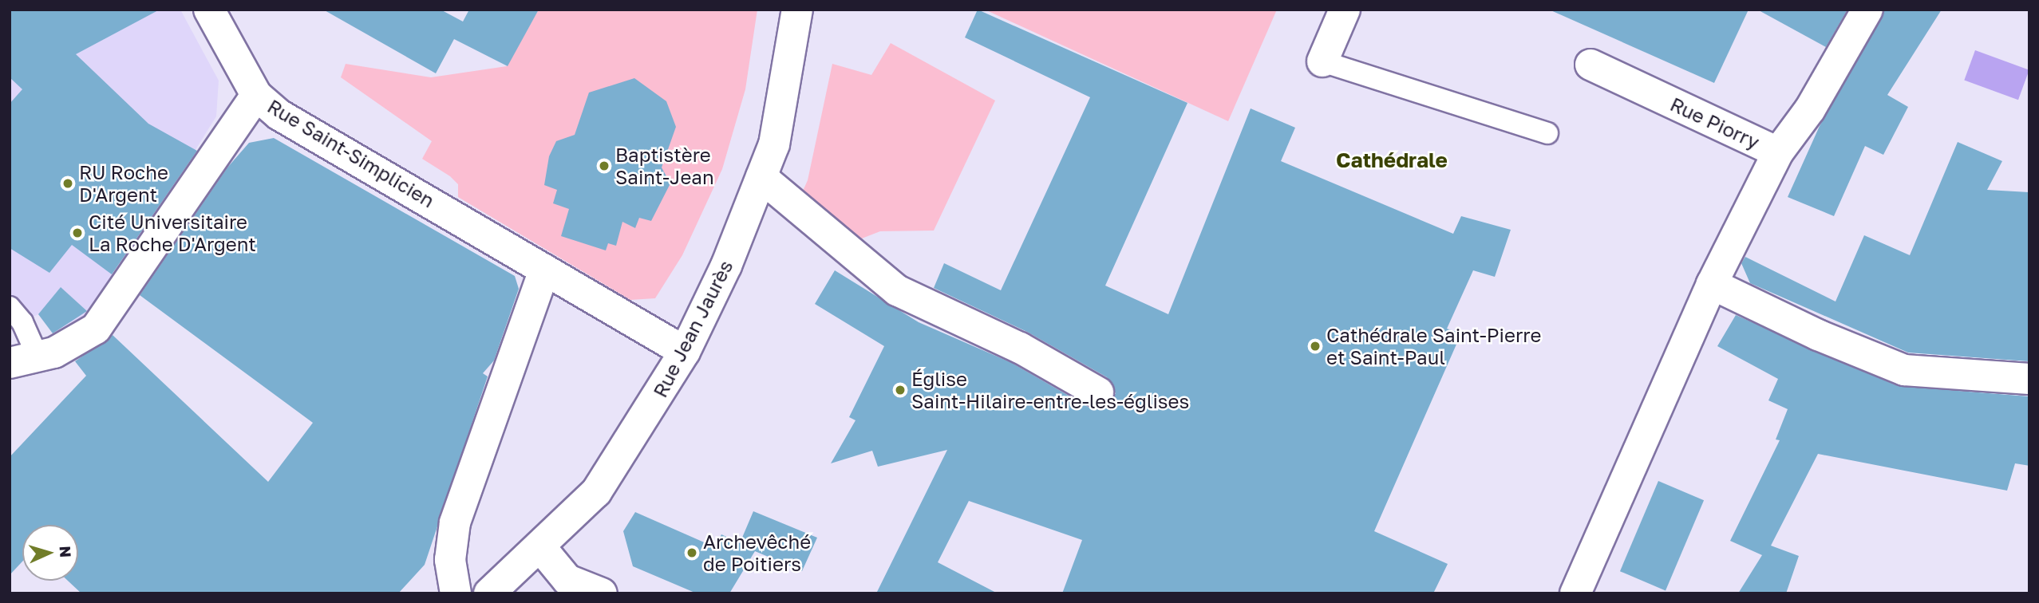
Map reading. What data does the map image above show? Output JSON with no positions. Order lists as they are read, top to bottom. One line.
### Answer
{"streets":{"street":["Rue Piorry","Rue Saint-Simplicien","Rue Jean Jaurès"]},"crossings":[["Rue Saint-Simplicien","Rue Jean Jaurès"]],"districts":["Cathédrale"],"places":["Baptistère Saint-Jean","RU Roche D'Argent","Cité Universitaire La Roche D'Argent","Cathédrale Saint-Pierre et Saint-Paul","Église Saint-Hilaire-entre-les-églises","Archevêché de Poitiers"],"north":"right"}
